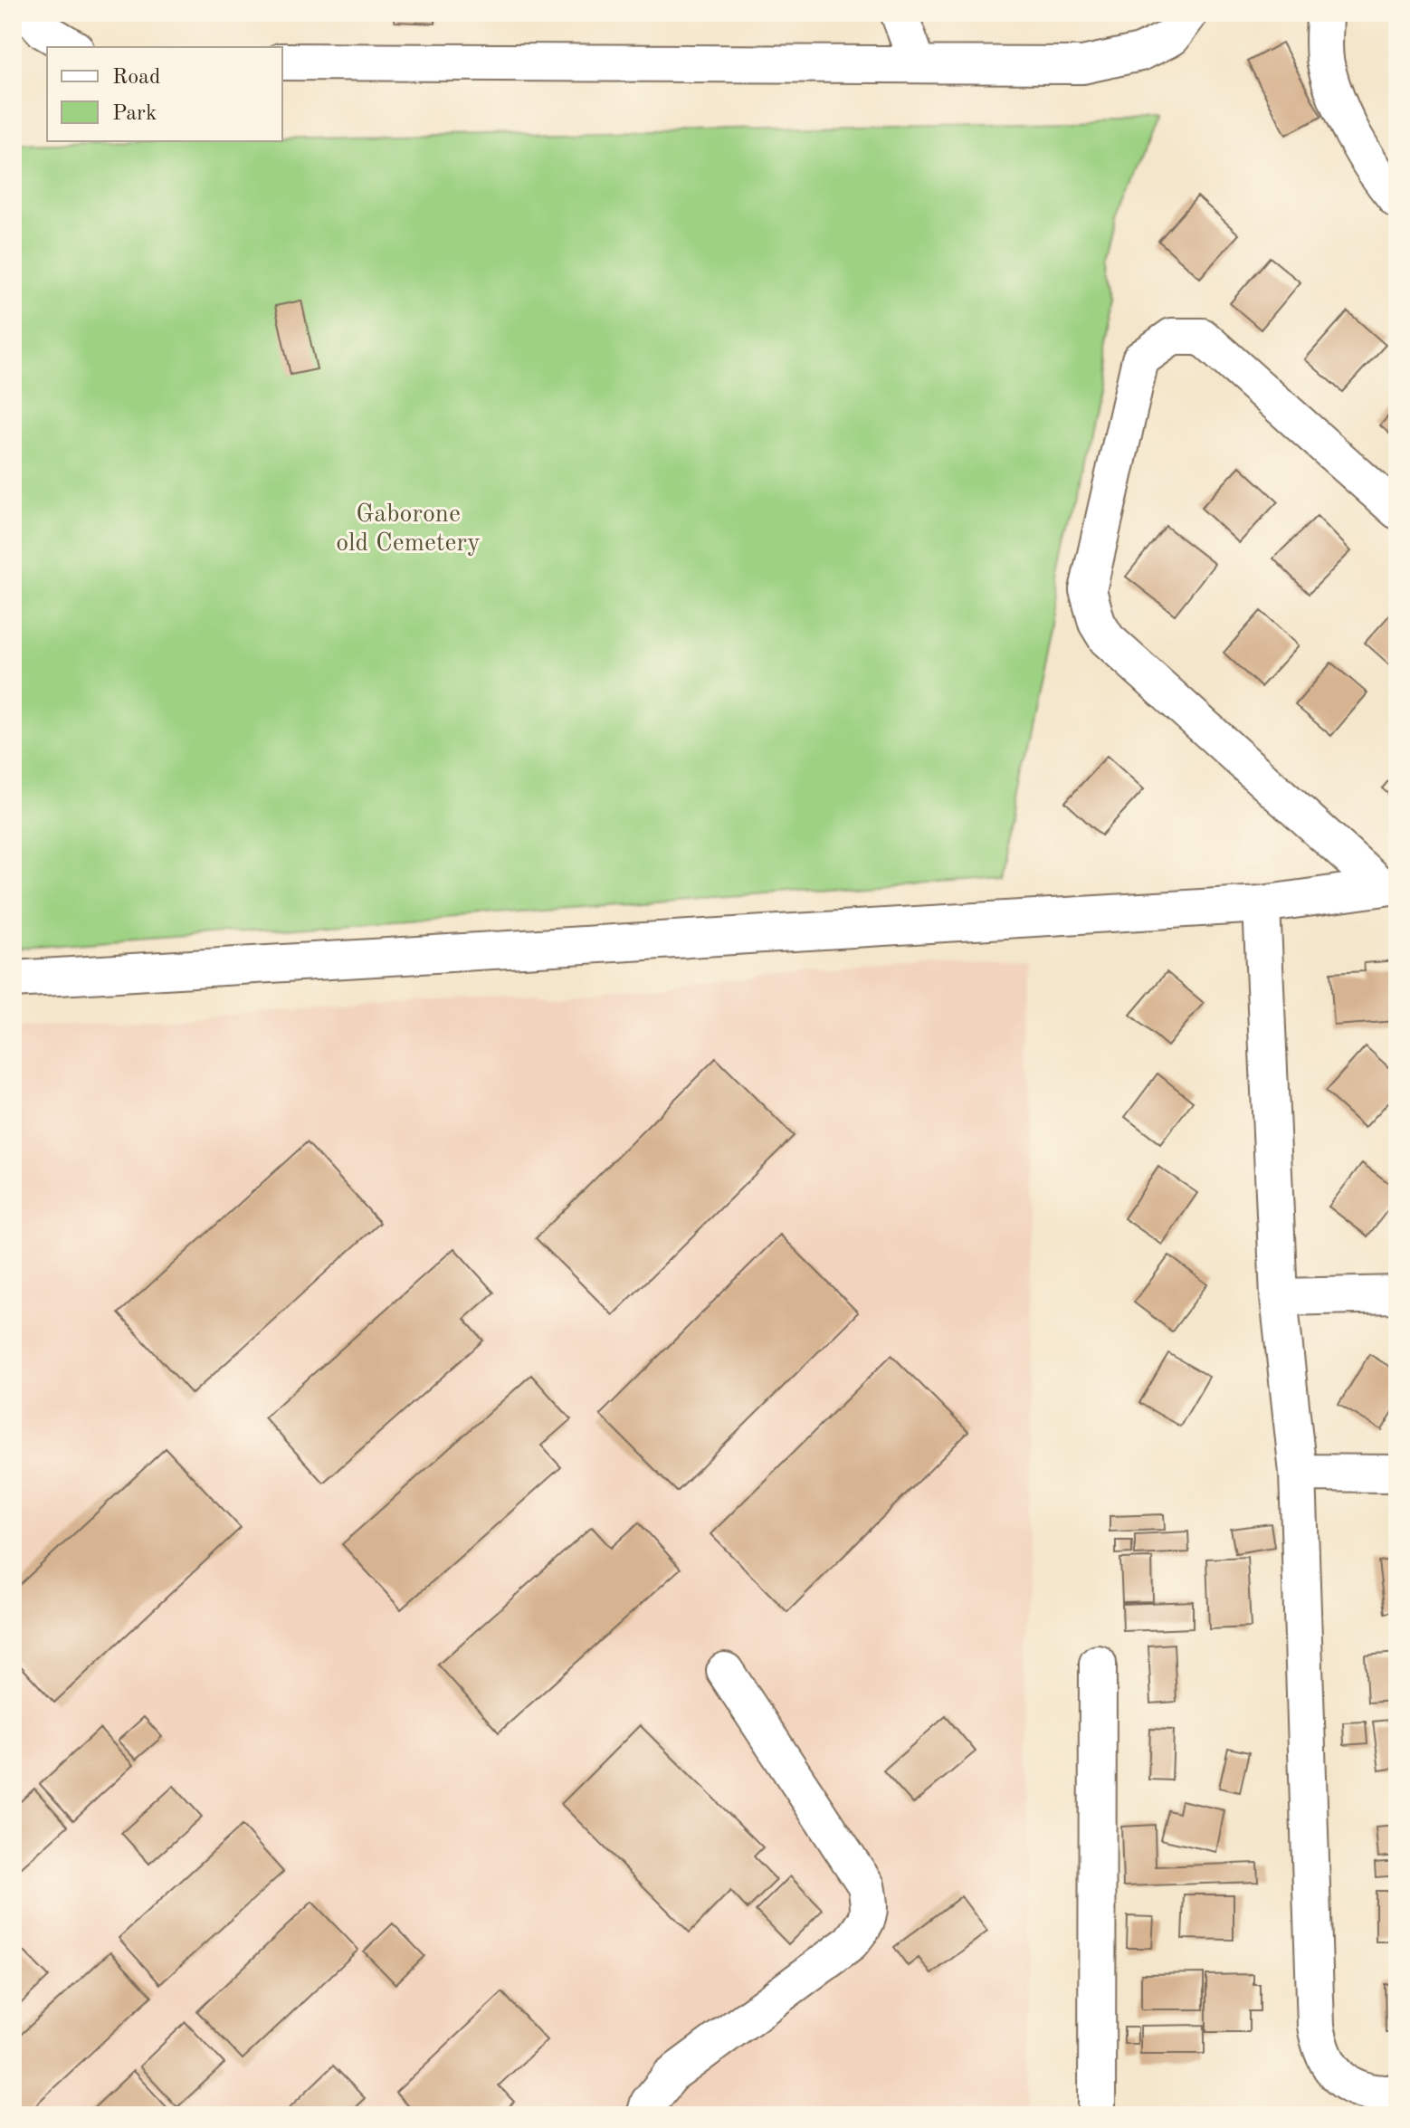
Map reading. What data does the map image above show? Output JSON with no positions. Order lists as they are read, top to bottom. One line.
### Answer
{"parks":["Gaborone old Cemetery"],"legend":["Road","Park"]}
